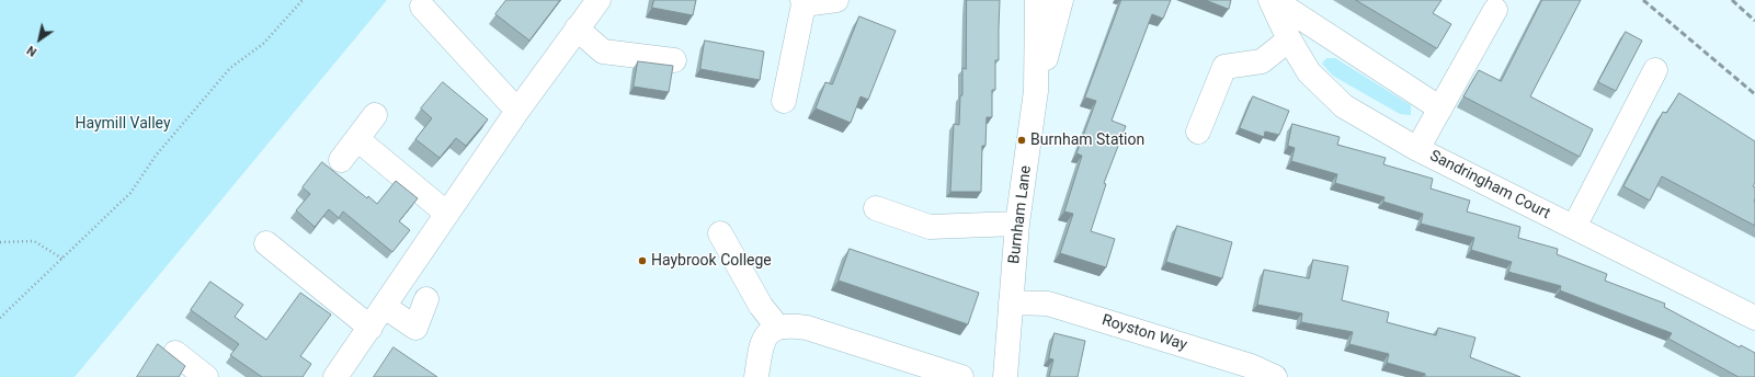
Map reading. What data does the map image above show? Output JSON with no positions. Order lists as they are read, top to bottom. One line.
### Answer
{"streets":{"street":["Sandringham Court","Burnham Lane","Royston Way"]},"crossings":[["Burnham Lane","Royston Way"]],"parks":["Haymill Valley"],"places":["Burnham Station","Haybrook College"],"north":"bottom left"}
